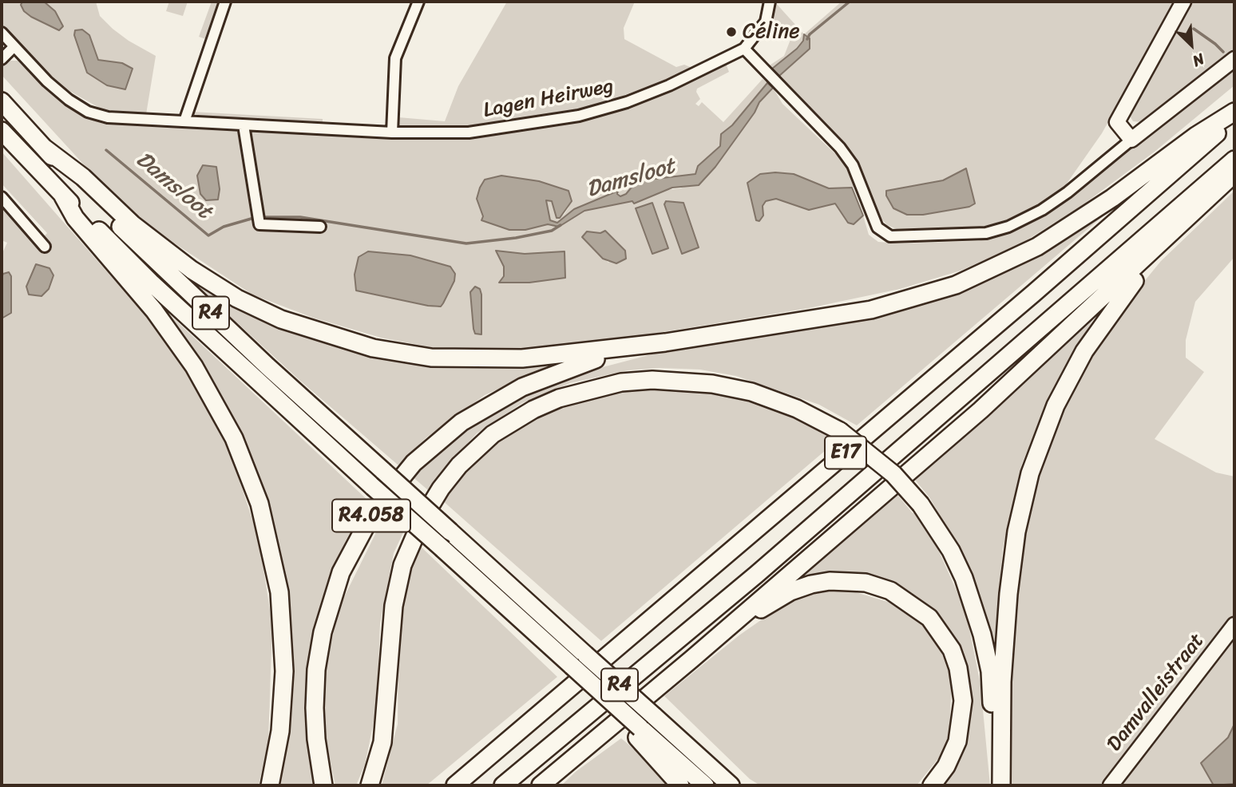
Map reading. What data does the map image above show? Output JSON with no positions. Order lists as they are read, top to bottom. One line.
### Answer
{"streets":{"highway":["R4","E17","R4.058"],"street":["Lagen Heirweg","Damvalleistraat"]},"water":["Damsloot"],"places":["Céline"],"north":"bottom right"}
